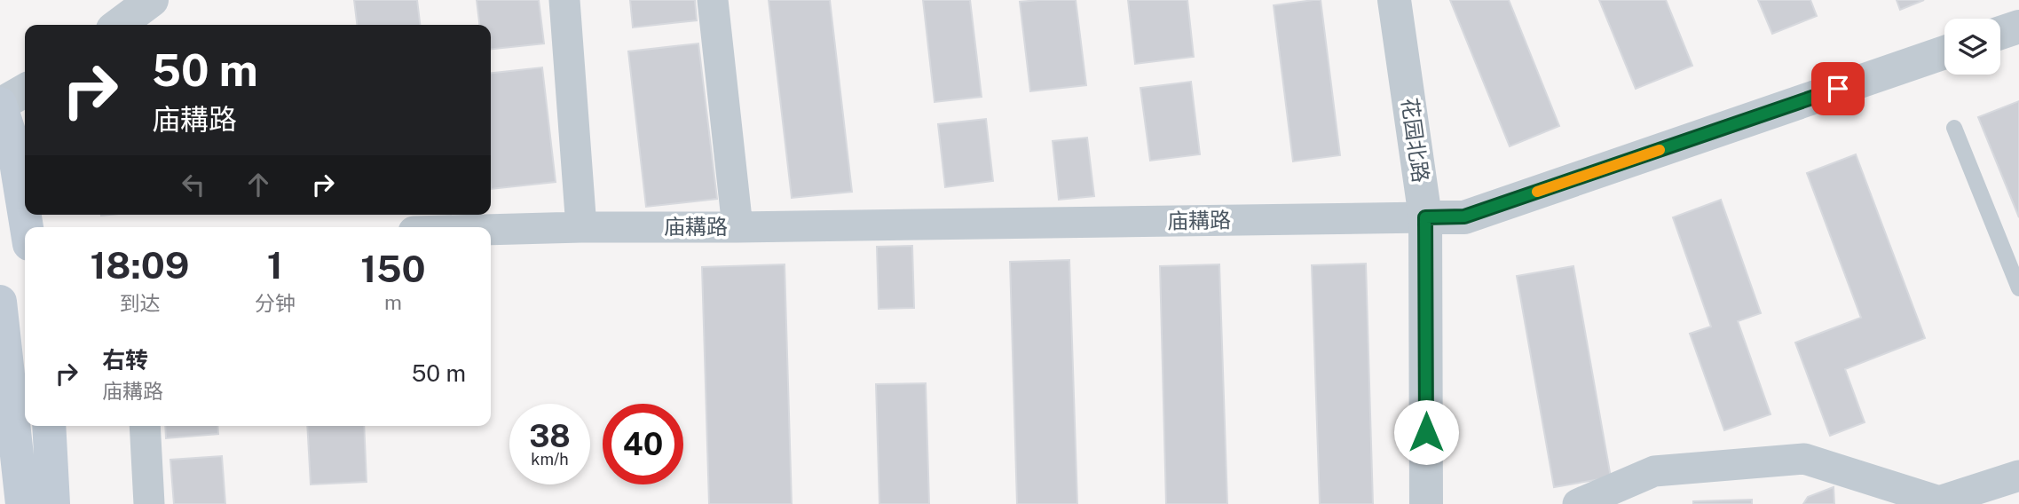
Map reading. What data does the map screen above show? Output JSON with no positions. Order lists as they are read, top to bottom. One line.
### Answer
{"streets":{"street":["花园北路","庙耩路"]},"crossings":[["花园北路","庙耩路"]],"page":{"turn":["50 m","庙耩路"],"eta":["18:09","到达","1","分钟","150","m"],"list":[{"name":"右转","note":"庙耩路","value":"50 m"}],"speed":"38 km/h","limit":"40"}}
